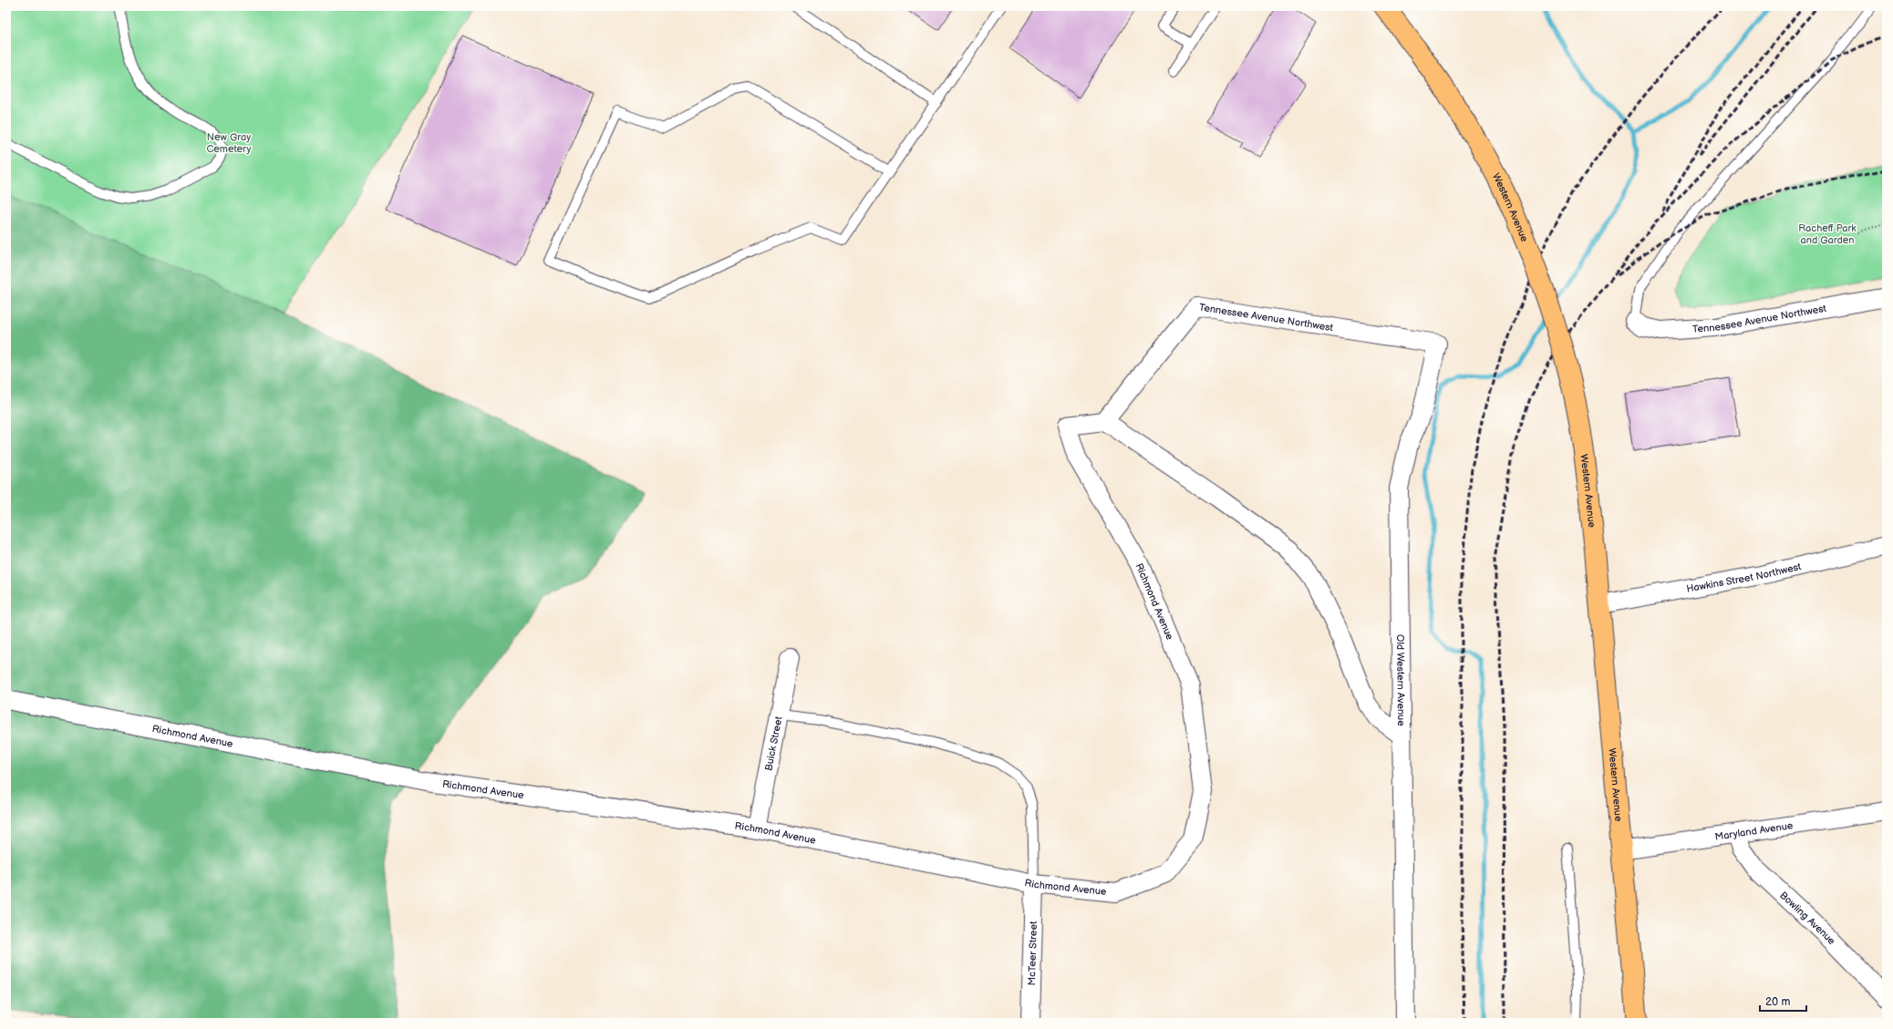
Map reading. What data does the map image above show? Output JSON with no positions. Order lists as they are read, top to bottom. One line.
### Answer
{"streets":{"main road":["Western Avenue"],"street":["Tennessee Avenue Northwest","Hawkins Street Northwest","Richmond Avenue","Old Western Avenue","Buick Street","Maryland Avenue","Bowling Avenue","McTeer Street"]},"crossings":[["Western Avenue","Hawkins Street Northwest"],["Western Avenue","Maryland Avenue"],["Tennessee Avenue Northwest","Richmond Avenue"],["Tennessee Avenue Northwest","Old Western Avenue"],["Richmond Avenue","Buick Street"],["Richmond Avenue","McTeer Street"],["Maryland Avenue","Bowling Avenue"]],"parks":["New Gray Cemetery","Racheff Park and Garden"],"scale_bar":"20 m"}
